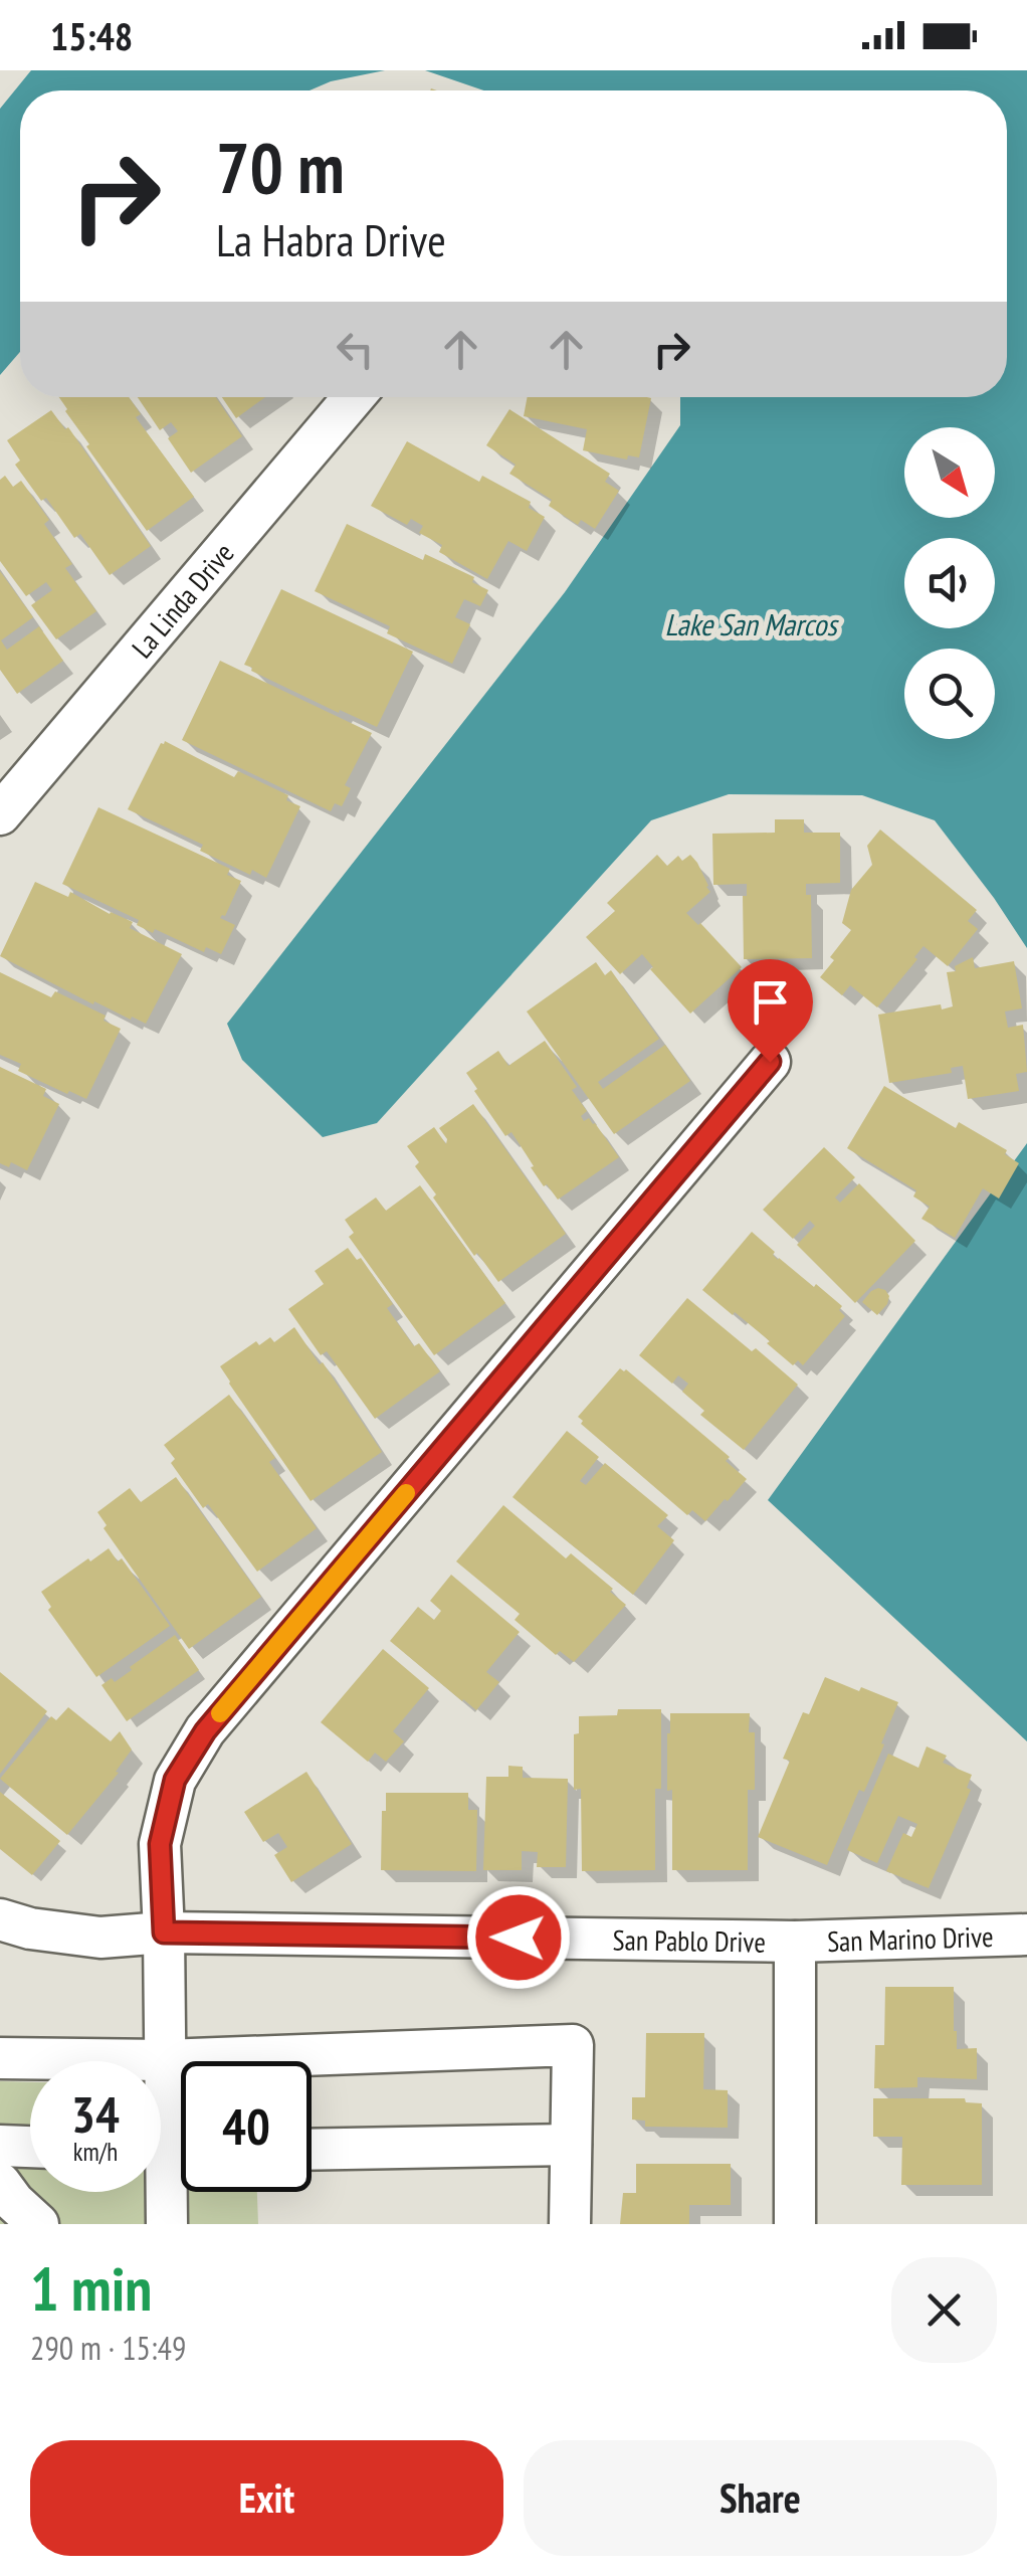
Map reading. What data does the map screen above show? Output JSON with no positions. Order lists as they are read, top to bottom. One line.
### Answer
{"streets":{"street":["La Linda Drive","San Marino Drive","San Pablo Drive"]},"crossings":[["San Marino Drive","San Pablo Drive"]],"water":["Lake San Marcos"],"north":"bottom right","page":{"status":"15:48","turn":["70 m","La Habra Drive"],"speed":"34 km/h","limit":"40","heading":["1 min","290 m · 15:49"],"buttons":["Exit","Share"]}}
